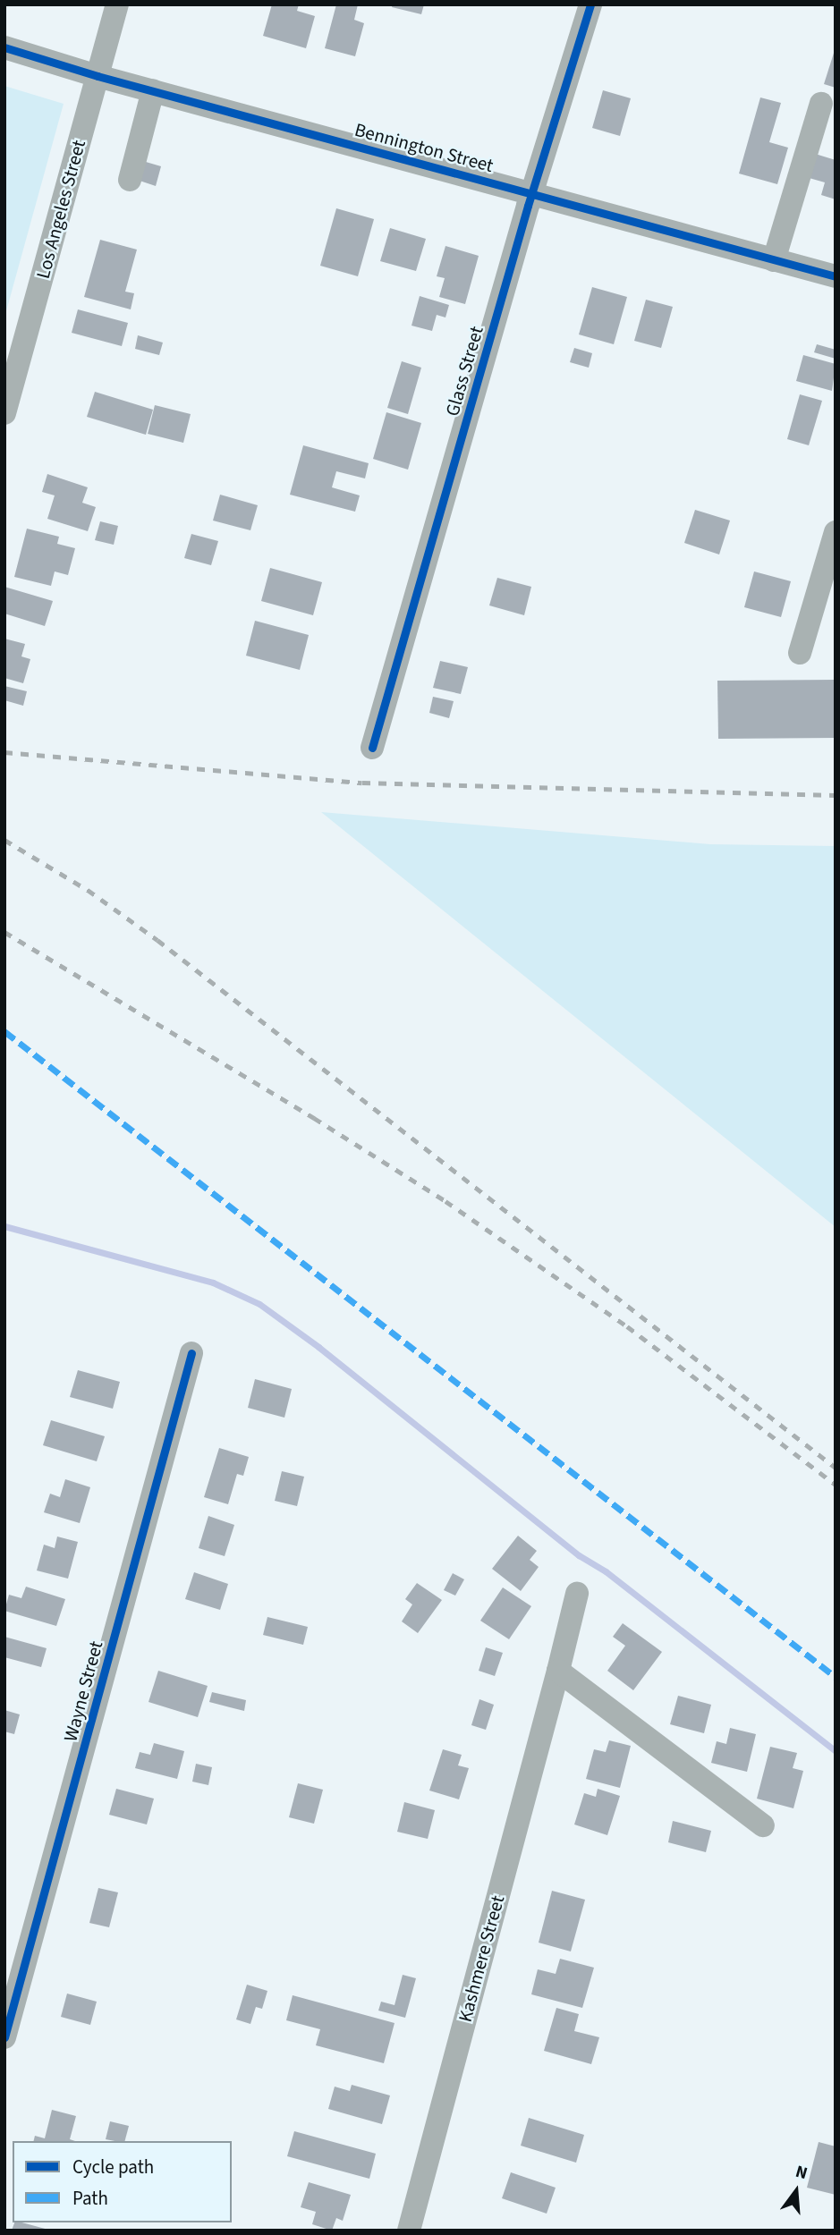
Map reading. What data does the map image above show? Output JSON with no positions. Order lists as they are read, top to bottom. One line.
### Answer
{"streets":{"street":["Bennington Street","Los Angeles Street","Glass Street","Wayne Street","Kashmere Street"]},"crossings":[["Bennington Street","Los Angeles Street"],["Bennington Street","Glass Street"]],"legend":["Cycle path","Path"],"north":"top"}
